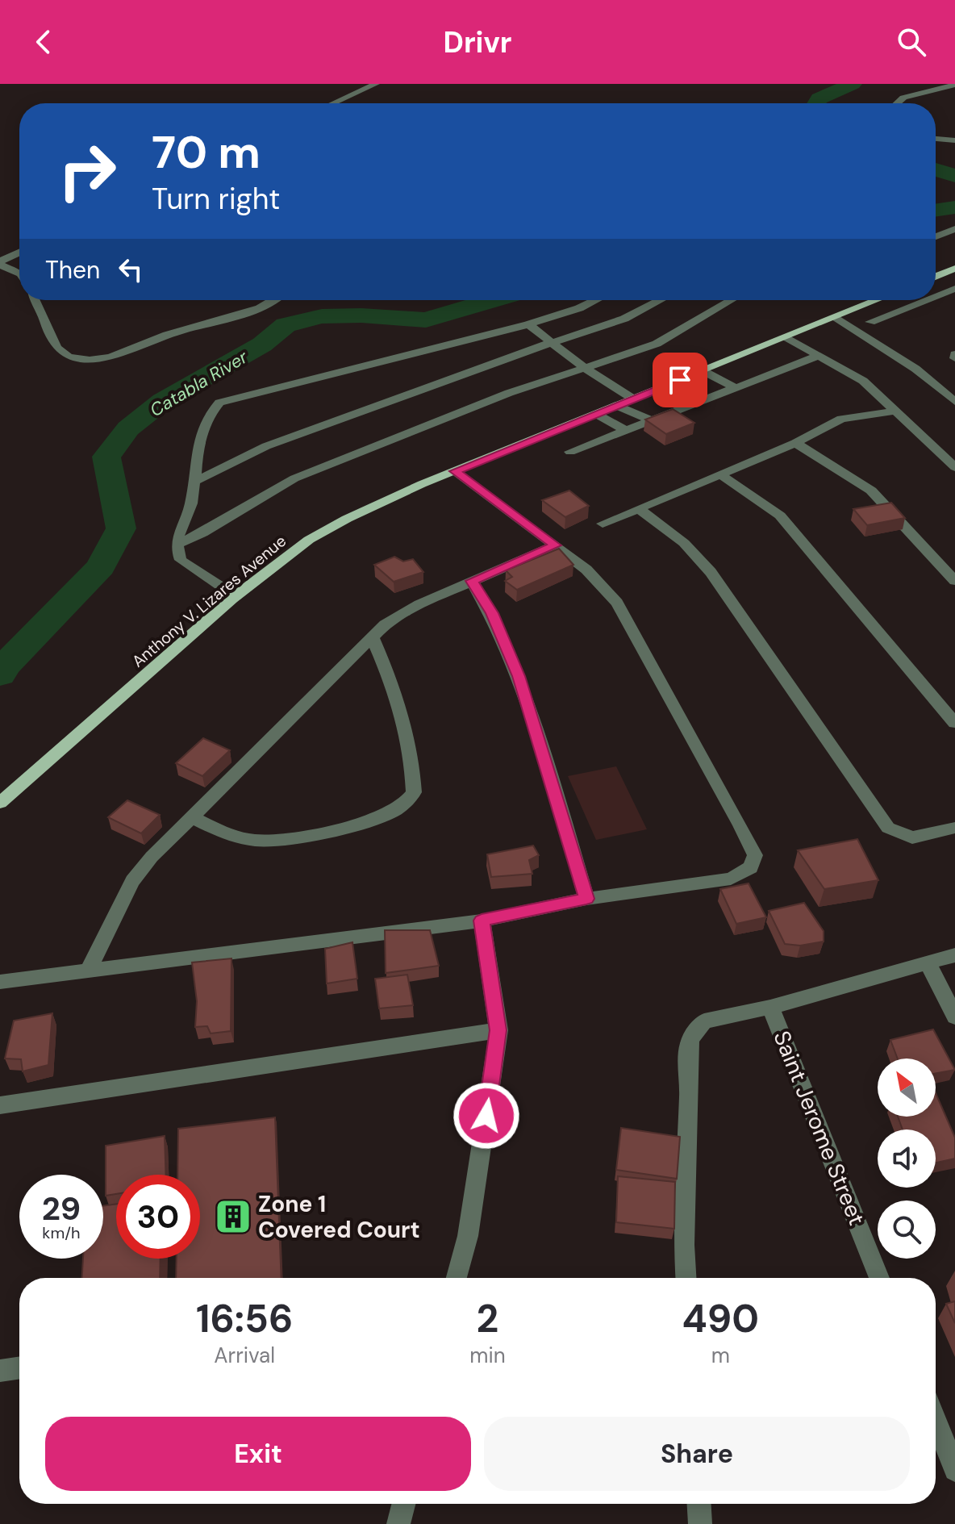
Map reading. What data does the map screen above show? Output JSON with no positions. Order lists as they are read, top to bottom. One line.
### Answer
{"streets":{"main road":["Anthony V. Lizares Avenue"],"street":["Saint Jerome Street"]},"water":["Catabla River"],"places":{"building":["Zone 1 Covered Court"]},"north":"top left","page":{"header":"Drivr","turn":["70 m","Turn right"],"then":"Then","speed":"29 km/h","limit":"30","eta":["16:56","Arrival","2","min","490","m"],"buttons":["Exit","Share"]}}
